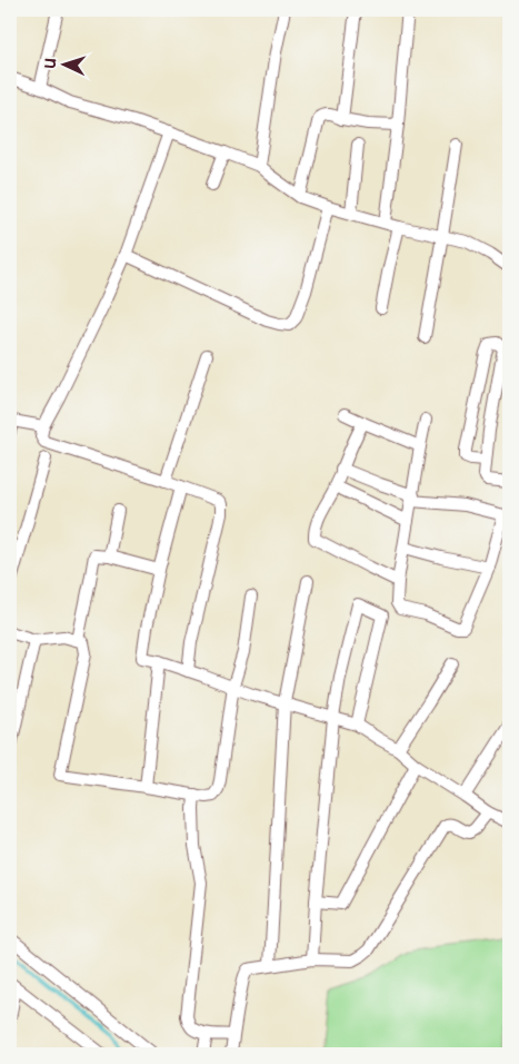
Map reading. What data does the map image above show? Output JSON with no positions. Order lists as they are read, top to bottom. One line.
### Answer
{"north":"left"}
